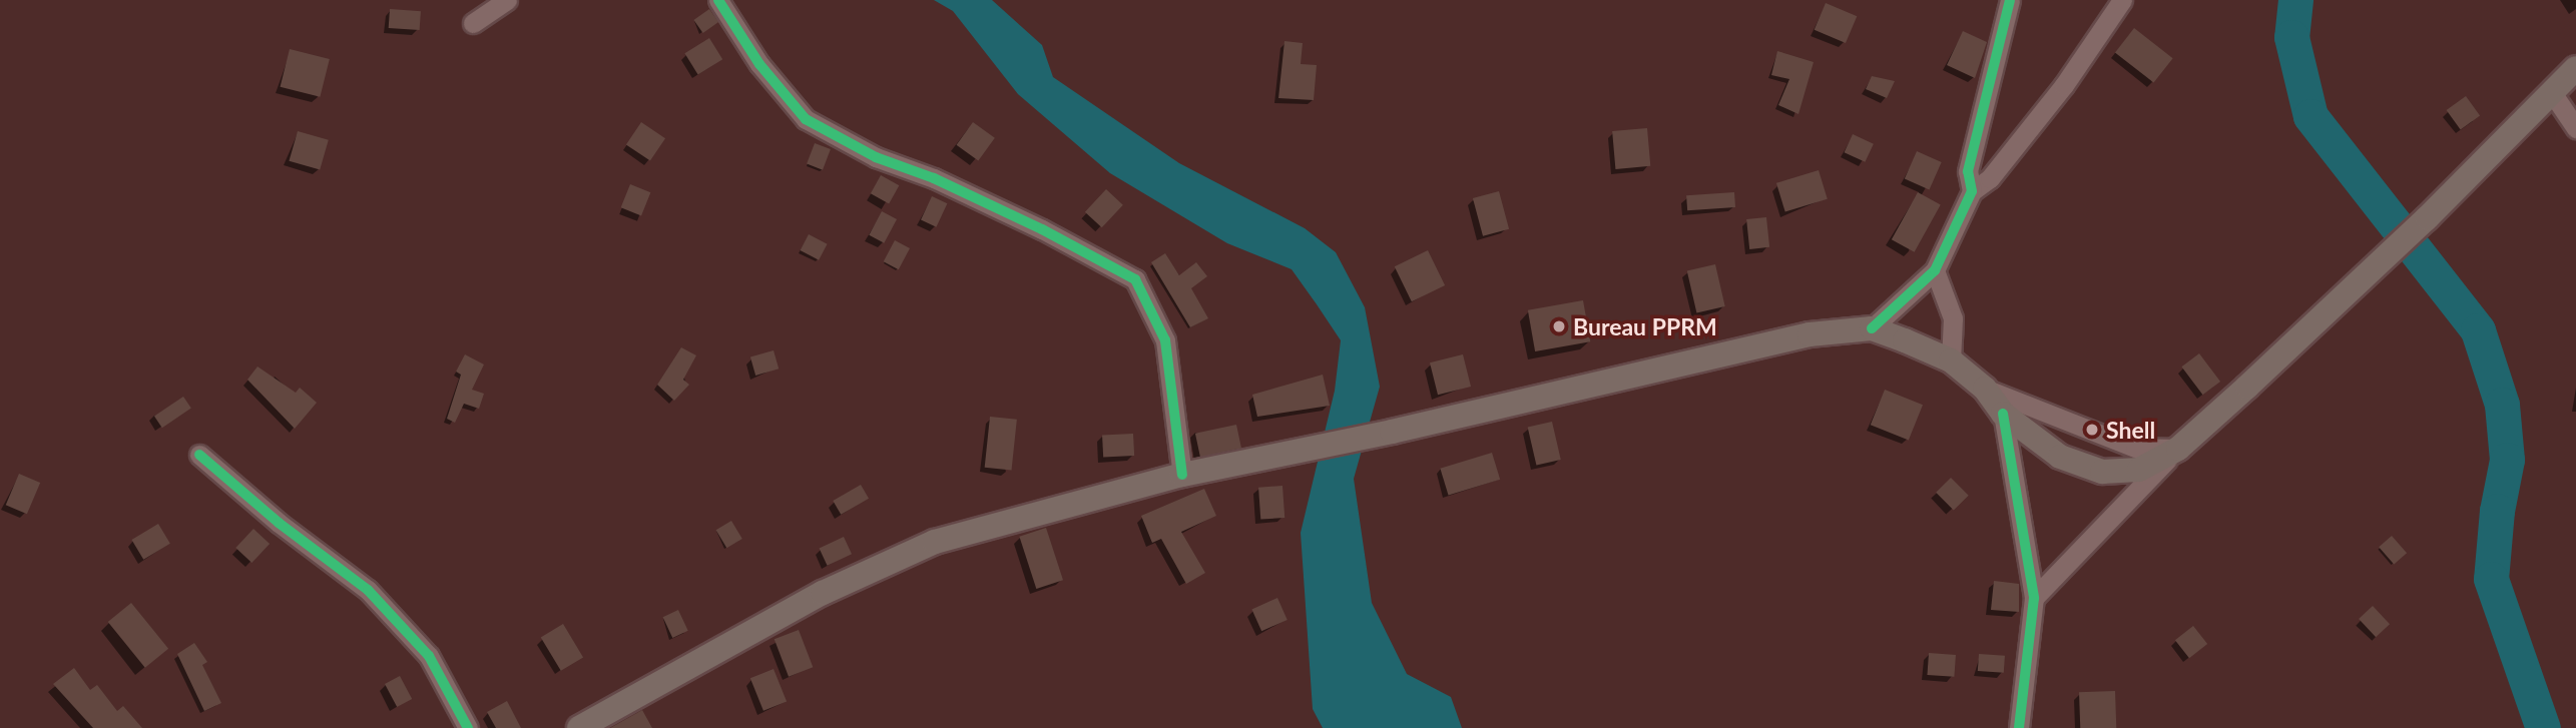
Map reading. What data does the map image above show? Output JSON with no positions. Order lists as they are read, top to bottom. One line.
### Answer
{"places":["Bureau PPRM","Shell"]}
